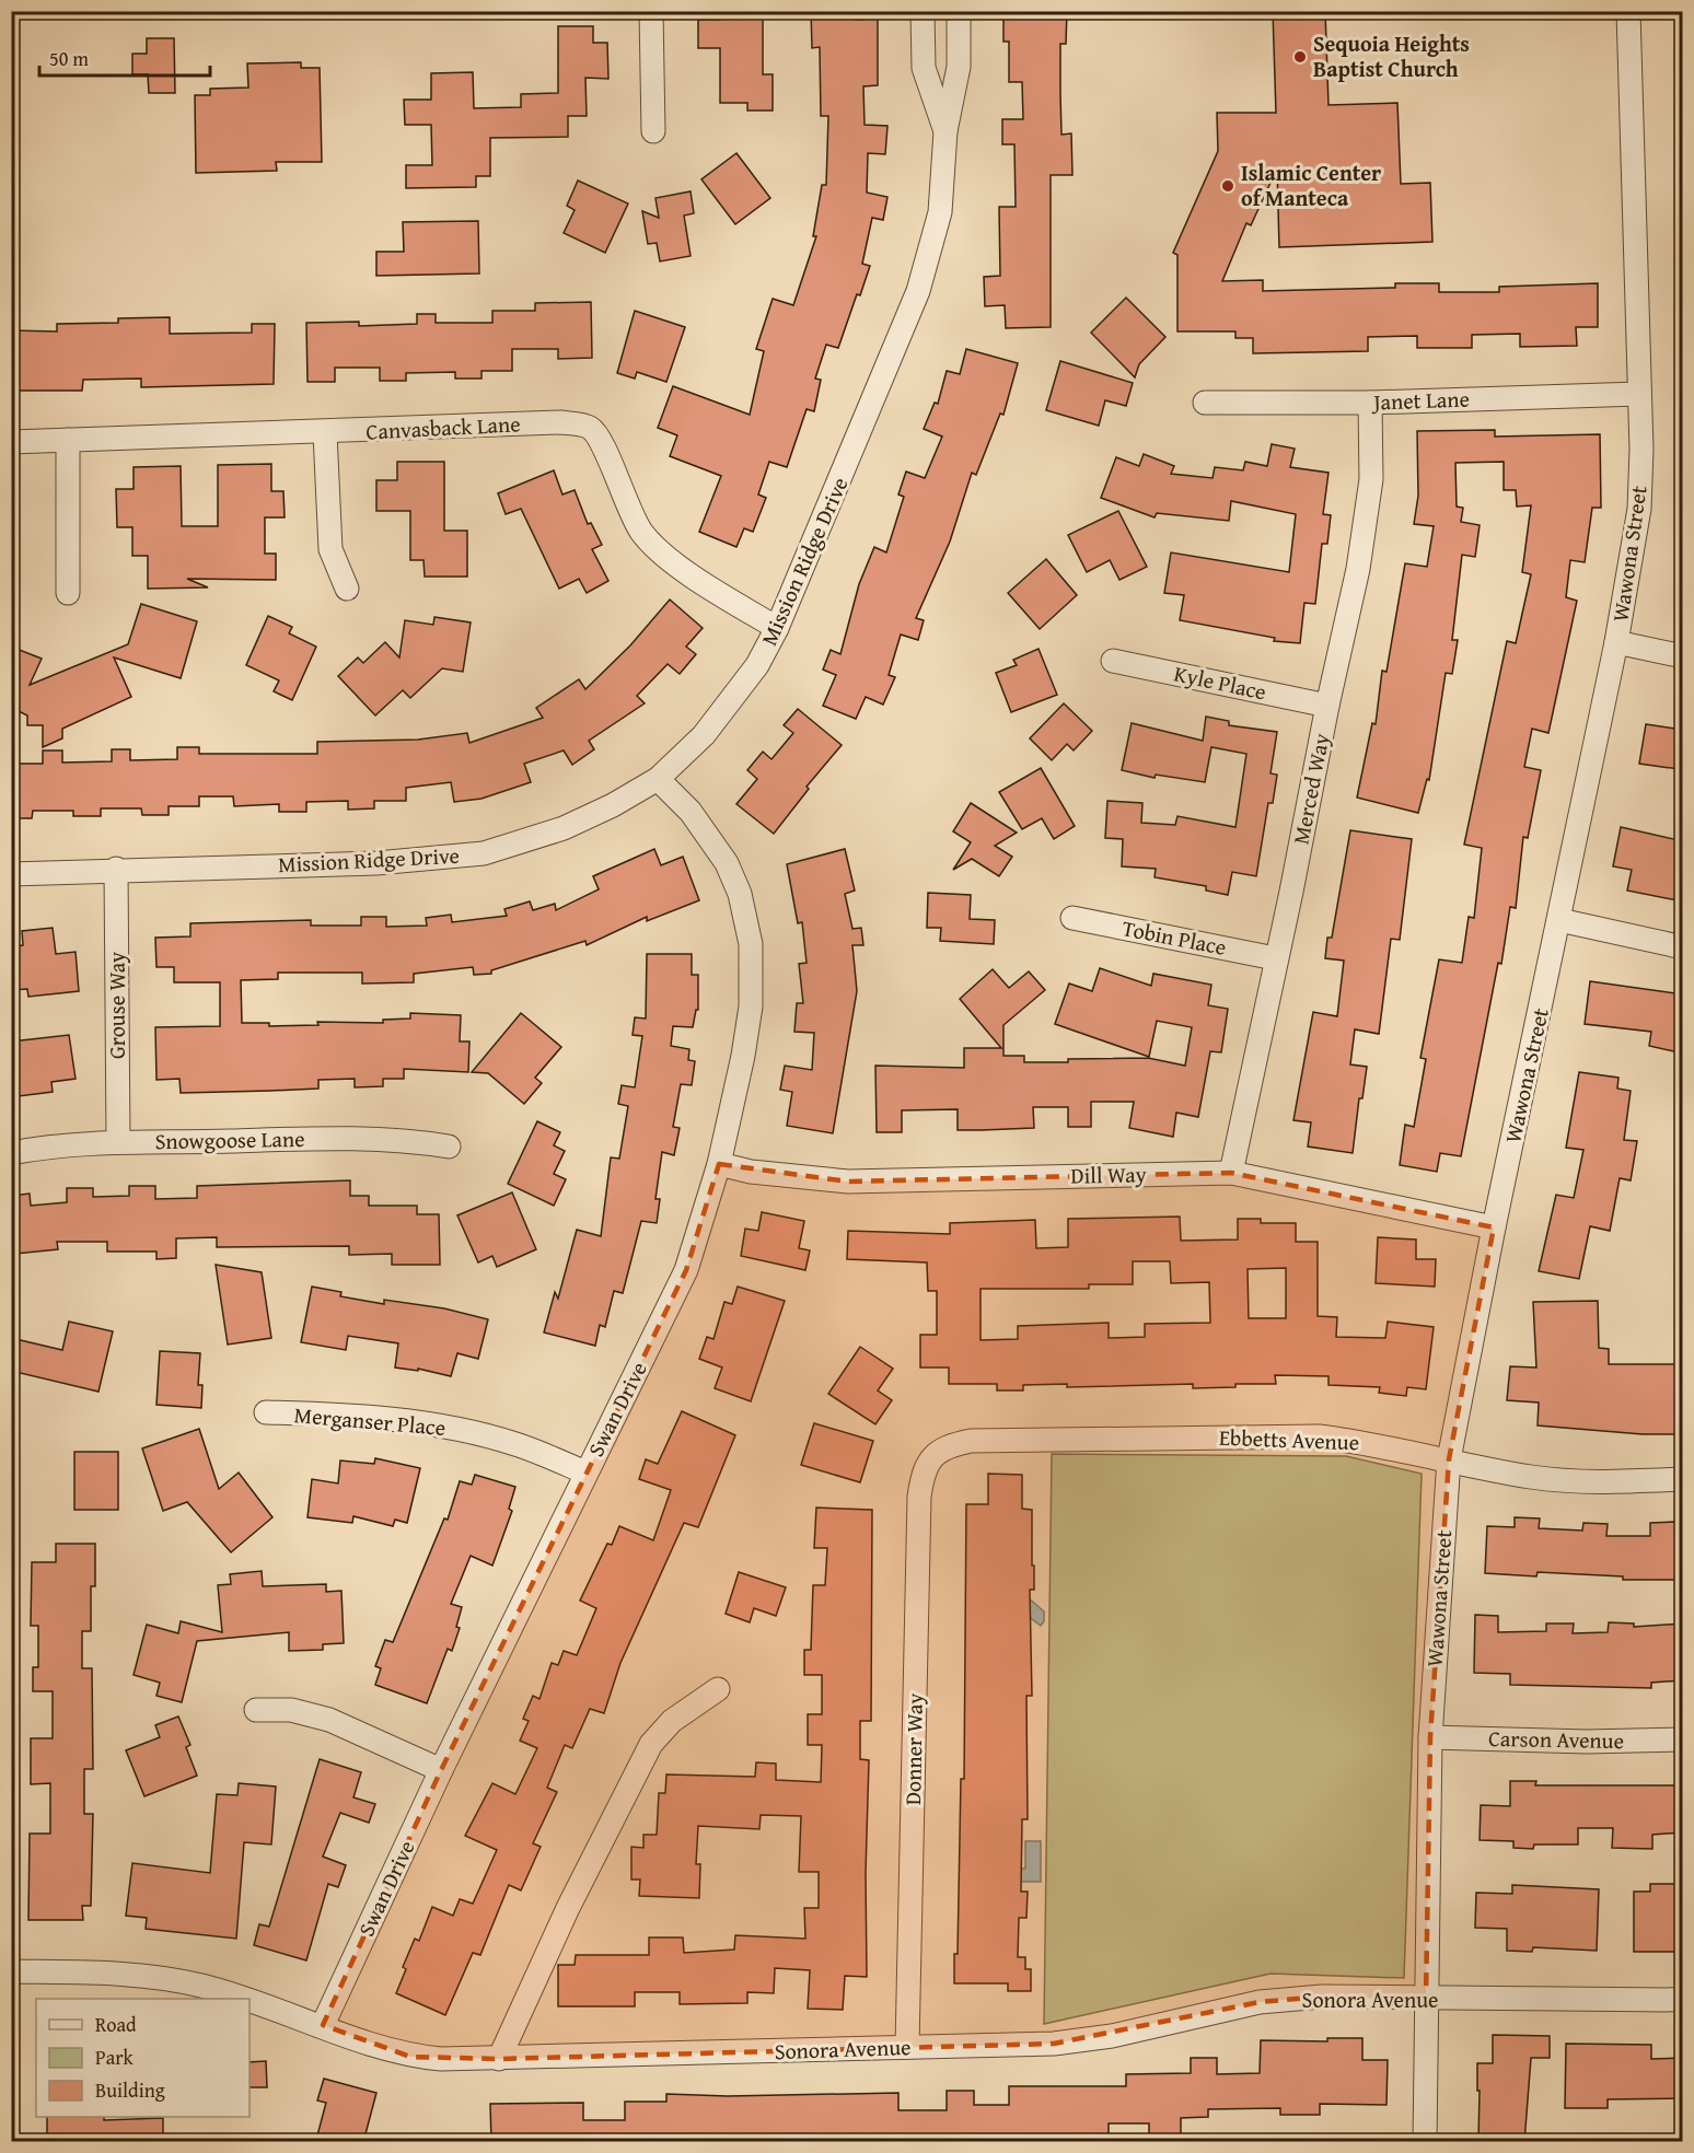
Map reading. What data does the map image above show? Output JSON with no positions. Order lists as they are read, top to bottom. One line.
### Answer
{"streets":{"street":["Janet Lane","Canvasback Lane","Wawona Street","Mission Ridge Drive","Kyle Place","Merced Way","Tobin Place","Grouse Way","Snowgoose Lane","Dill Way","Swan Drive","Merganser Place","Ebbetts Avenue","Carson Avenue","Donner Way","Sonora Avenue"]},"crossings":[["Janet Lane","Wawona Street"],["Janet Lane","Merced Way"],["Canvasback Lane","Mission Ridge Drive"],["Wawona Street","Dill Way"],["Wawona Street","Ebbetts Avenue"],["Wawona Street","Carson Avenue"],["Wawona Street","Sonora Avenue"],["Mission Ridge Drive","Grouse Way"],["Mission Ridge Drive","Swan Drive"],["Kyle Place","Merced Way"],["Merced Way","Tobin Place"],["Merced Way","Dill Way"],["Grouse Way","Snowgoose Lane"],["Dill Way","Swan Drive"],["Swan Drive","Merganser Place"],["Swan Drive","Sonora Avenue"],["Ebbetts Avenue","Donner Way"],["Donner Way","Sonora Avenue"]],"places":["Sequoia Heights Baptist Church","Islamic Center of Manteca"],"legend":["Road","Park","Building"],"scale_bar":"50 m"}
